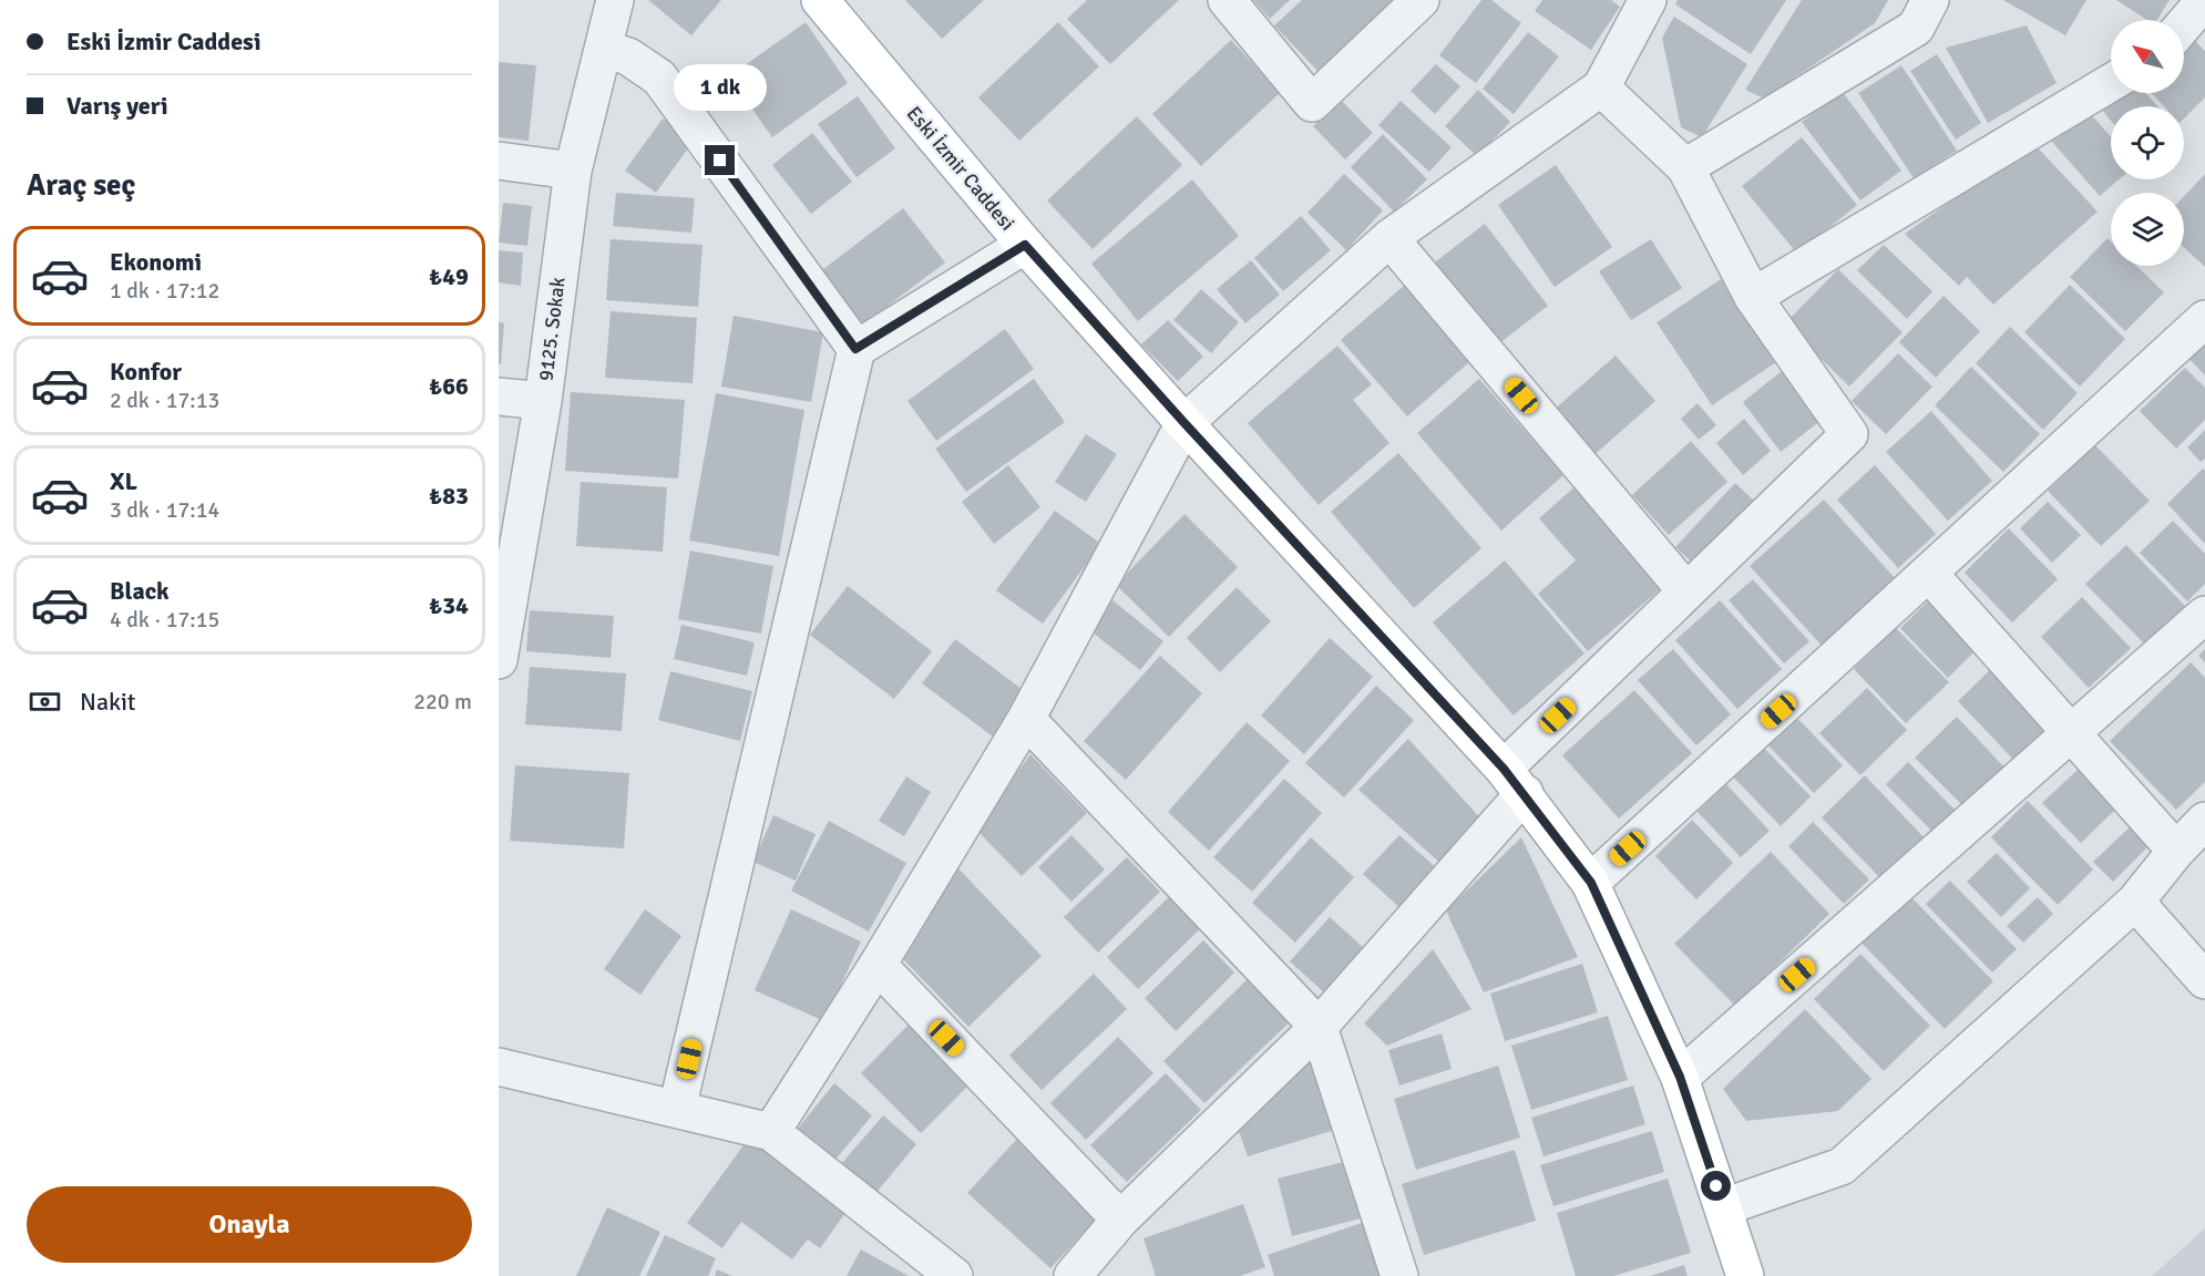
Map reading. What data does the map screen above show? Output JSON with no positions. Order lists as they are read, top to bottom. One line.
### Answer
{"streets":{"main road":["Eski İzmir Caddesi"],"street":["9125. Sokak"]},"north":"top left","page":{"banner":["Eski İzmir Caddesi","Varış yeri"],"bubble":"1 dk","heading":"Araç seç","list":[{"name":"Ekonomi","note":"1 dk · 17:12","value":"₺49"},{"name":"Konfor","note":"2 dk · 17:13","value":"₺66"},{"name":"XL","note":"3 dk · 17:14","value":"₺83"},{"name":"Black","note":"4 dk · 17:15","value":"₺34"}],"pay":["Nakit","220 m"],"buttons":"Onayla"}}
